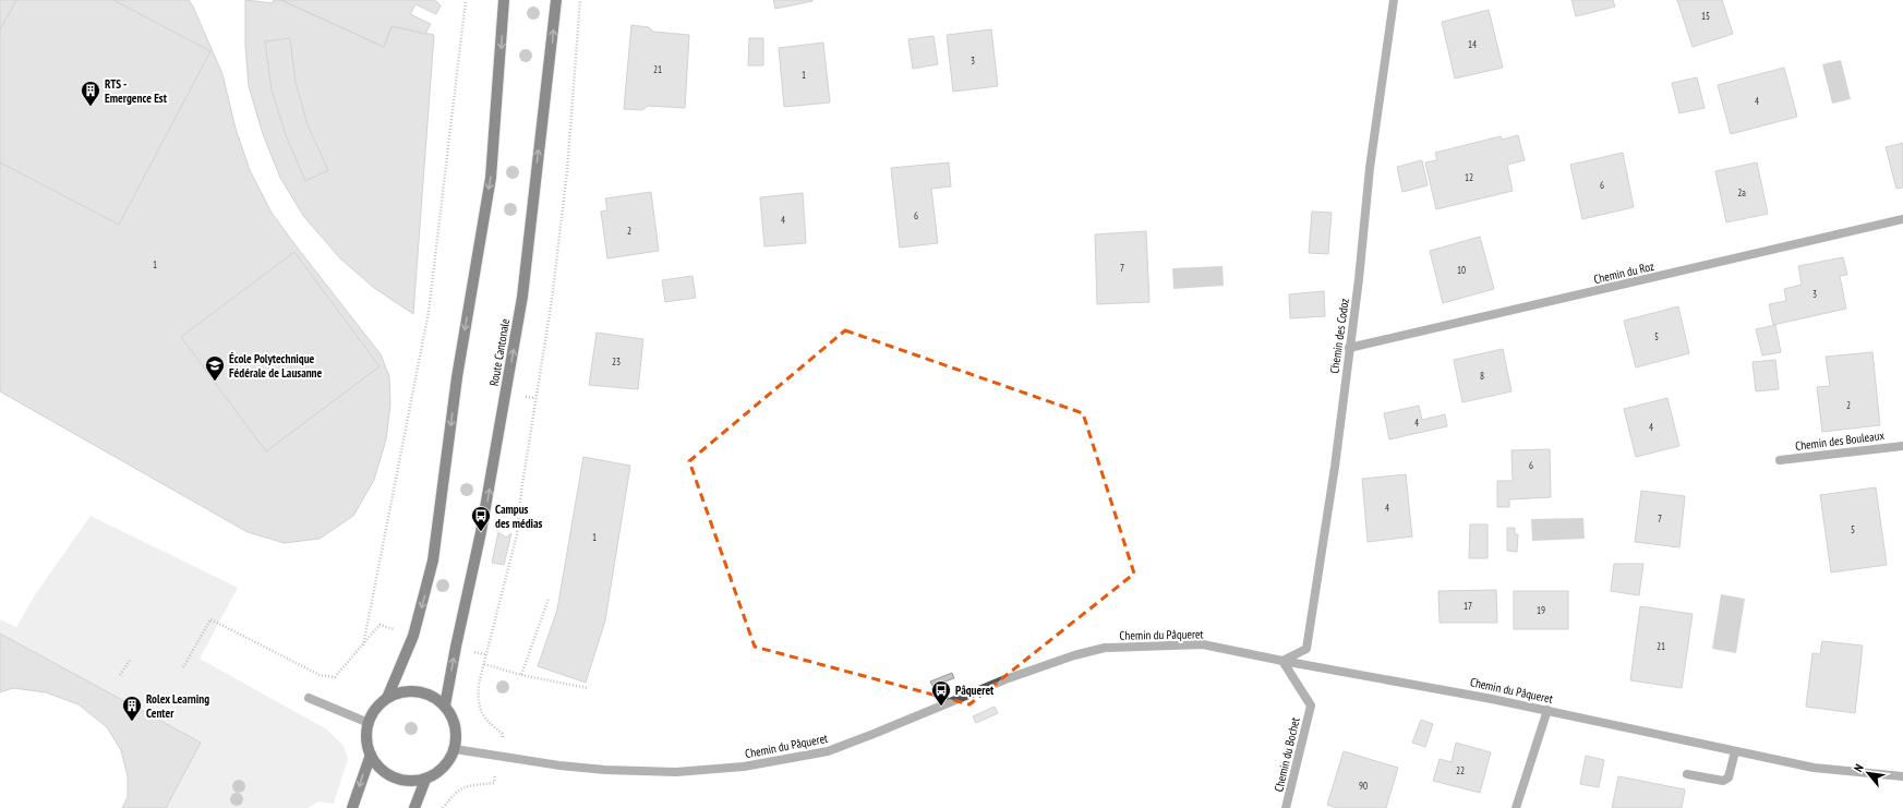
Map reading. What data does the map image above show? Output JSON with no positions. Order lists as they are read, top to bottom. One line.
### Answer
{"streets":{"main road":["Route Cantonale"],"street":["Chemin du Roz","Chemin des Codoz","Chemin des Bouleaux","Chemin du Pâqueret","Chemin du Bochet"]},"crossings":[["Chemin du Roz","Chemin des Codoz"],["Chemin des Codoz","Chemin du Pâqueret"],["Chemin des Codoz","Chemin du Bochet"],["Route Cantonale","Chemin du Pâqueret"],["Chemin du Pâqueret","Chemin du Bochet"]],"places":{"building":["RTS - Emergence Est","Rolex Learning Center"],"school or university":["École Polytechnique Fédérale de Lausanne"],"bus stop":["Campus des médias","Pâqueret"]},"house_numbers":["15","14","3","21","1","4","12","6","2a","6","4","2","1","7","10","3","5","23","8","2","4","4","6","4","7","5","1","17","19","21","22","90"],"north":"top left"}
